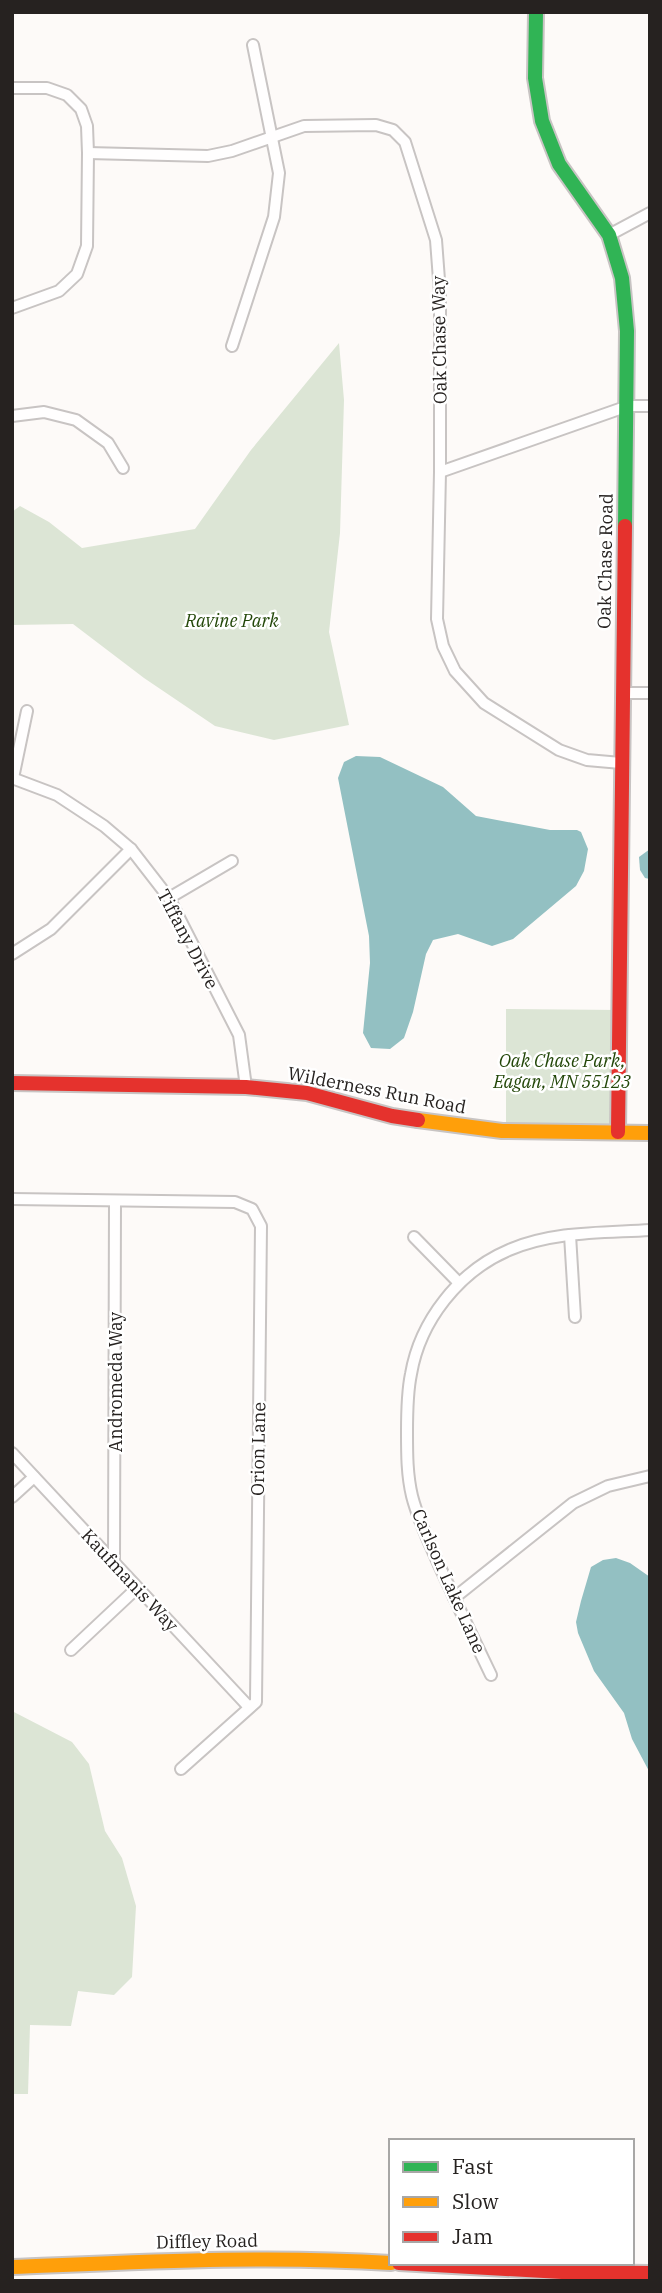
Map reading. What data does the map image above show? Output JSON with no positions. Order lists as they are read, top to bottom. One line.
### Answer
{"streets":{"street":["Oak Chase Way","Oak Chase Road","Tiffany Drive","Wilderness Run Road","Andromeda Way","Orion Lane","Kaufmanis Way","Carlson Lake Lane","Diffley Road"]},"crossings":[["Oak Chase Way","Oak Chase Road"],["Oak Chase Road","Wilderness Run Road"],["Tiffany Drive","Wilderness Run Road"],["Andromeda Way","Orion Lane"],["Andromeda Way","Kaufmanis Way"],["Orion Lane","Kaufmanis Way"]],"parks":["Ravine Park","Oak Chase Park, Eagan, MN 55123"],"legend":["Fast","Slow","Jam"]}
